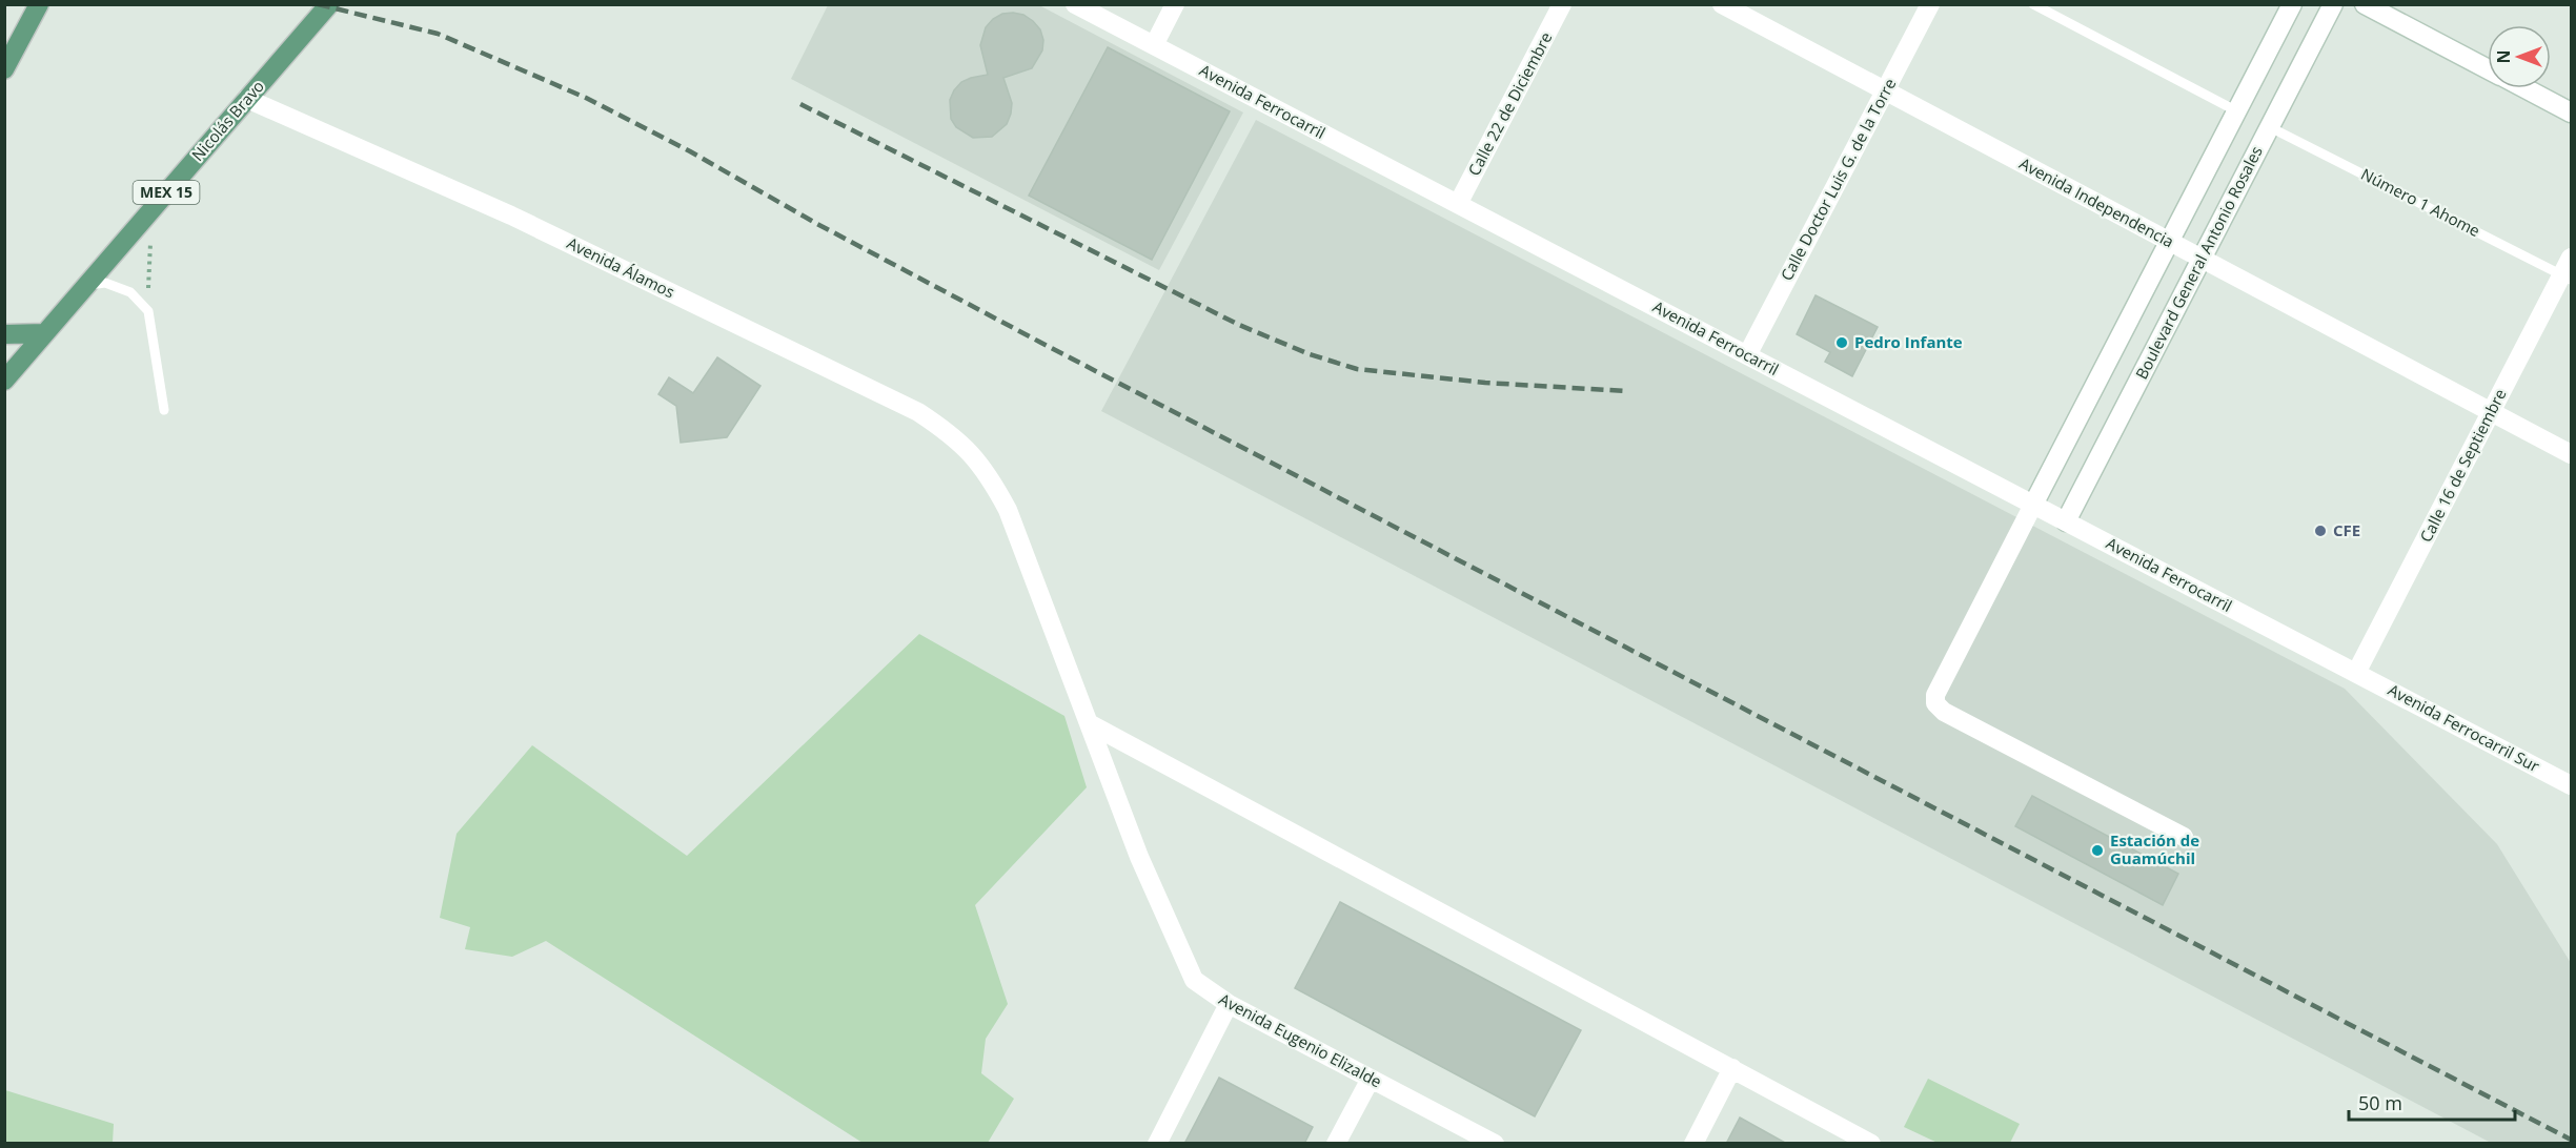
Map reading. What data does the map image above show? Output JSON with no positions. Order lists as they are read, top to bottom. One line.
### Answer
{"streets":{"main road":["Nicolás Bravo","MEX 15"],"street":["Avenida Ferrocarril","Calle 22 de Diciembre","Calle Doctor Luis G. de la Torre","Avenida Independencia","Boulevard General Antonio Rosales","Avenida Álamos","Calle 16 de Septiembre","Avenida Ferrocarril Sur","Avenida Eugenio Elizalde"],"lane":["Número 1 Ahome"]},"crossings":[["Avenida Ferrocarril","Calle 22 de Diciembre"],["Avenida Ferrocarril","Calle Doctor Luis G. de la Torre"],["Avenida Ferrocarril","Boulevard General Antonio Rosales"],["Avenida Ferrocarril","Calle 16 de Septiembre"],["Avenida Ferrocarril","Avenida Ferrocarril Sur"],["Nicolás Bravo","Avenida Álamos"],["Calle Doctor Luis G. de la Torre","Avenida Independencia"],["Avenida Independencia","Boulevard General Antonio Rosales"],["Avenida Independencia","Calle 16 de Septiembre"],["Número 1 Ahome","Boulevard General Antonio Rosales"],["Número 1 Ahome","Calle 16 de Septiembre"],["Avenida Álamos","Avenida Eugenio Elizalde"],["Calle 16 de Septiembre","Avenida Ferrocarril Sur"]],"places":["Pedro Infante","CFE","Estación de Guamúchil"],"scale_bar":"50 m","north":"left"}
